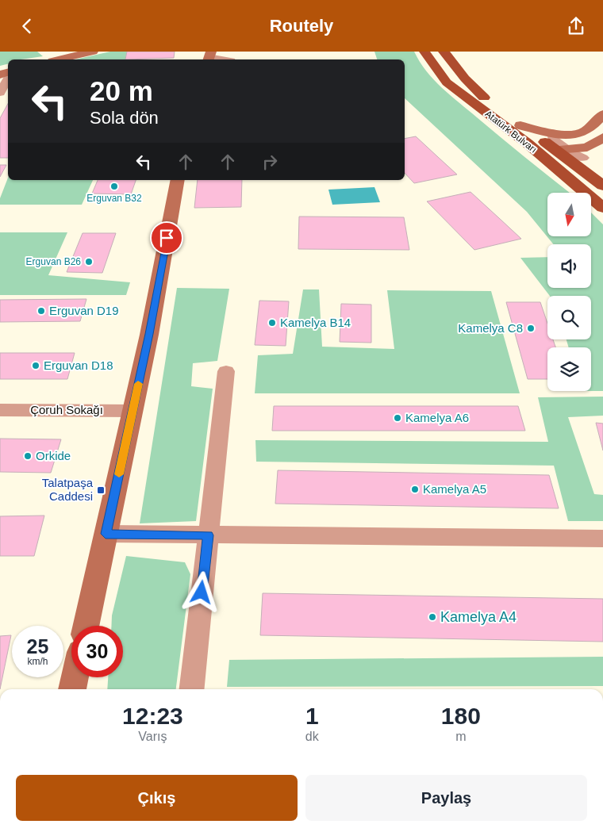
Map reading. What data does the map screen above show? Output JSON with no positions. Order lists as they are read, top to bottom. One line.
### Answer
{"streets":{"main road":["Atatürk Bulvarı"],"street":["Çoruh Sokağı"]},"places":{"other":["Erguvan B32","Erguvan B26","Erguvan D19","Kamelya B14","Kamelya C8","Erguvan D18","Kamelya A6","Orkide","Kamelya A5","Kamelya A4"],"transit":["Talatpaşa Caddesi"]},"north":"bottom","page":{"header":"Routely","turn":["20 m","Sola dön"],"speed":"25 km/h","limit":"30","eta":["12:23","Varış","1","dk","180","m"],"buttons":["Çıkış","Paylaş"]}}
